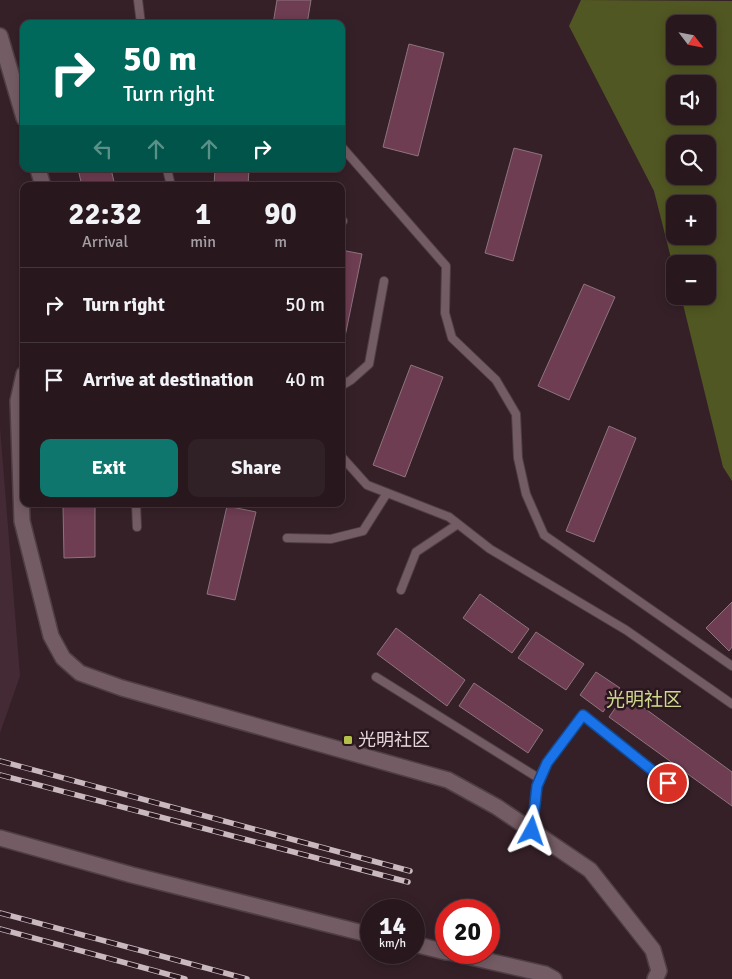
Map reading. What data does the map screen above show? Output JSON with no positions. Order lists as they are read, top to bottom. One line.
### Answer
{"districts":["光明社区"],"places":{"transit":["光明社区"]},"north":"bottom right","page":{"map_buttons":["+","−"],"turn":["50 m","Turn right"],"eta":["22:32","Arrival","1","min","90","m"],"list":[{"name":"Turn right","value":"50 m"},{"name":"Arrive at destination","value":"40 m"}],"buttons":["Exit","Share"],"speed":"14 km/h","limit":"20"}}
